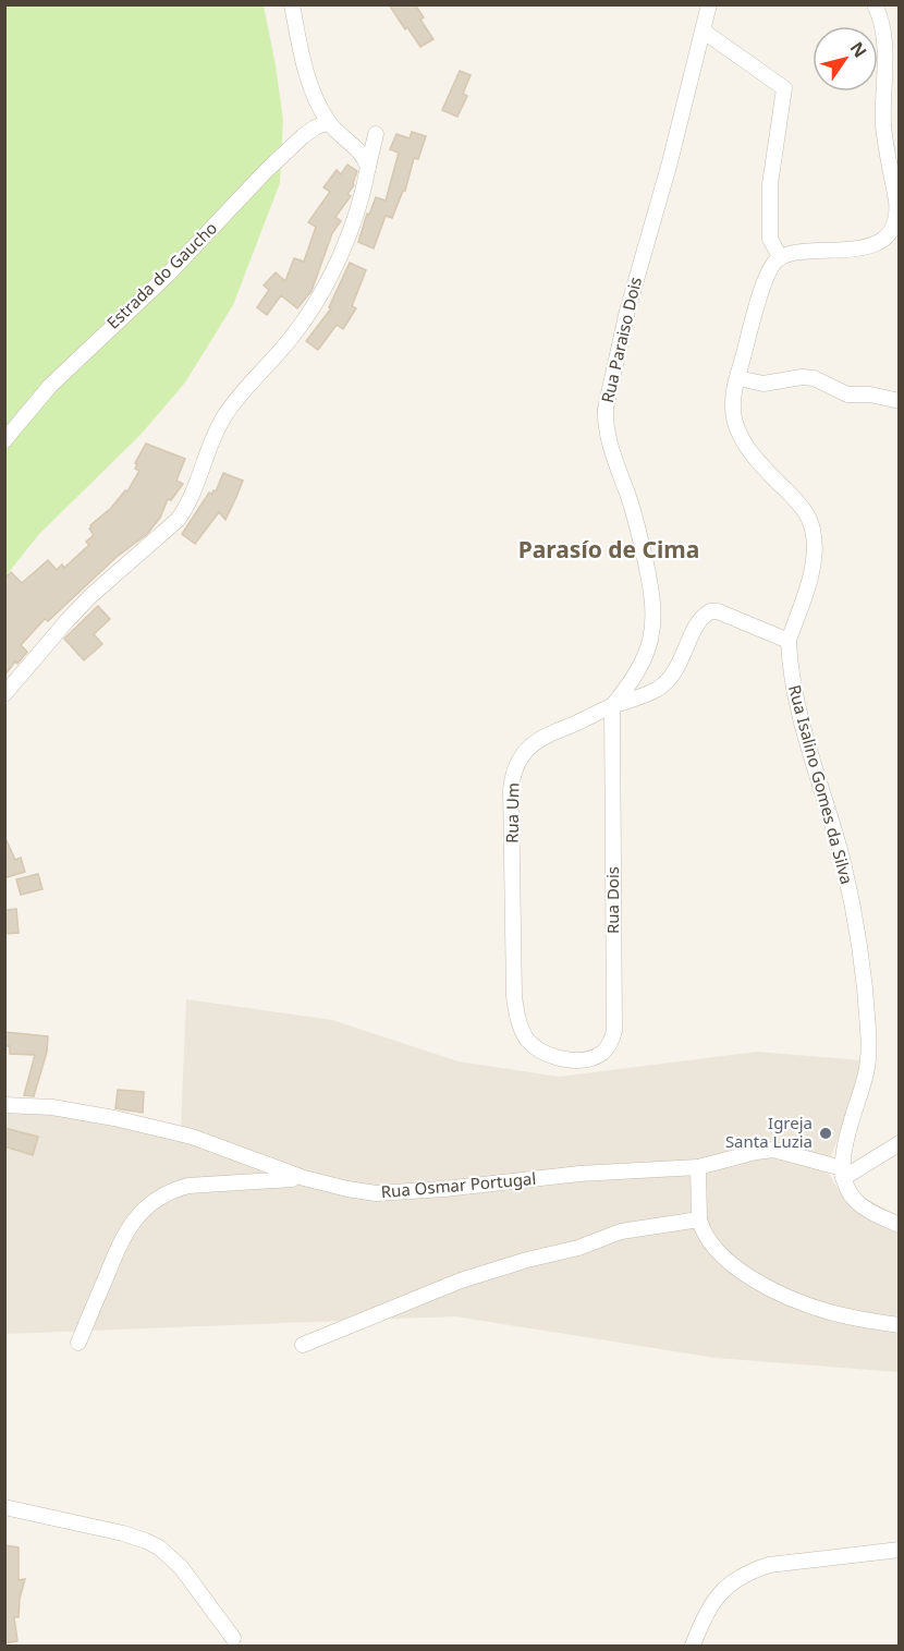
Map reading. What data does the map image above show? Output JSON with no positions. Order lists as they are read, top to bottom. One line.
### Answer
{"streets":{"street":["Estrada do Gaucho","Rua Paraiso Dois","Rua Isalino Gomes da Silva","Rua Um","Rua Dois","Rua Osmar Portugal"]},"crossings":[["Rua Paraiso Dois","Rua Um"],["Rua Paraiso Dois","Rua Dois"],["Rua Isalino Gomes da Silva","Rua Um"],["Rua Isalino Gomes da Silva","Rua Osmar Portugal"],["Rua Um","Rua Dois"]],"districts":["Parasío de Cima"],"places":["Igreja Santa Luzia"],"north":"top right"}
